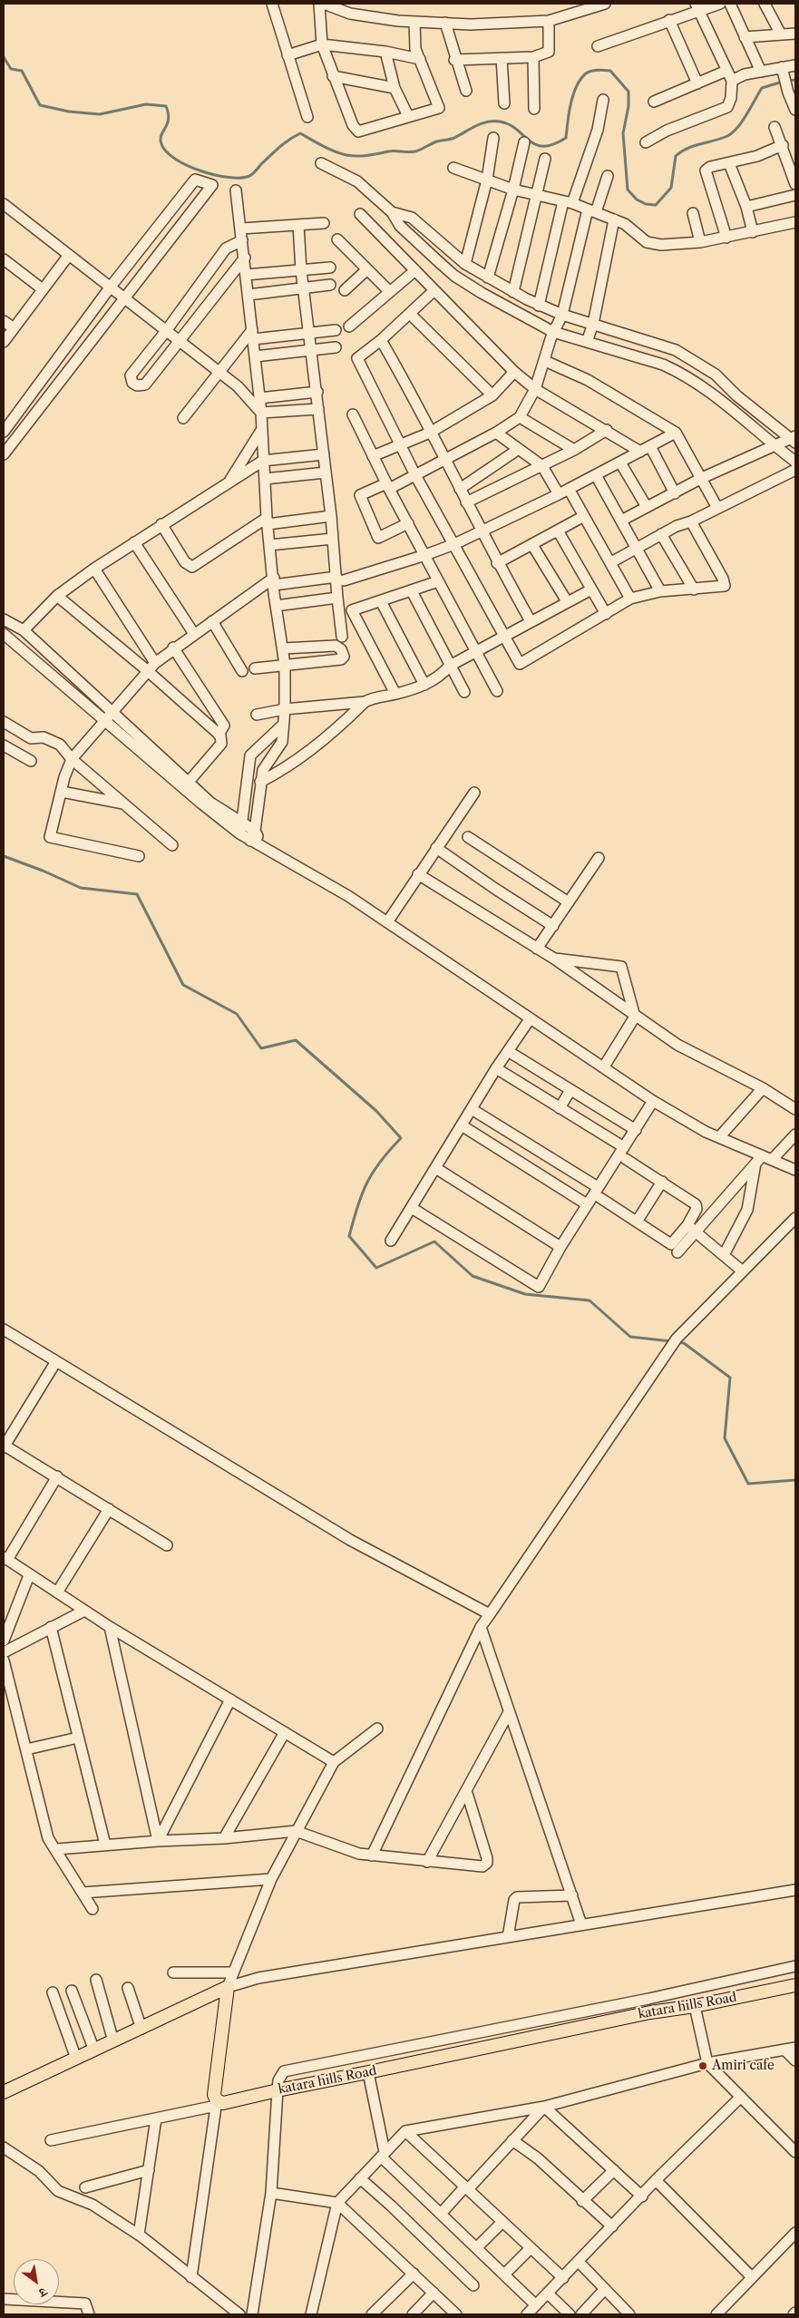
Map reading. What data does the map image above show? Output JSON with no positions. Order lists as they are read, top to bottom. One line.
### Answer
{"streets":{"main road":["katara hills Road"]},"places":["Amiri cafe"],"north":"bottom right"}
